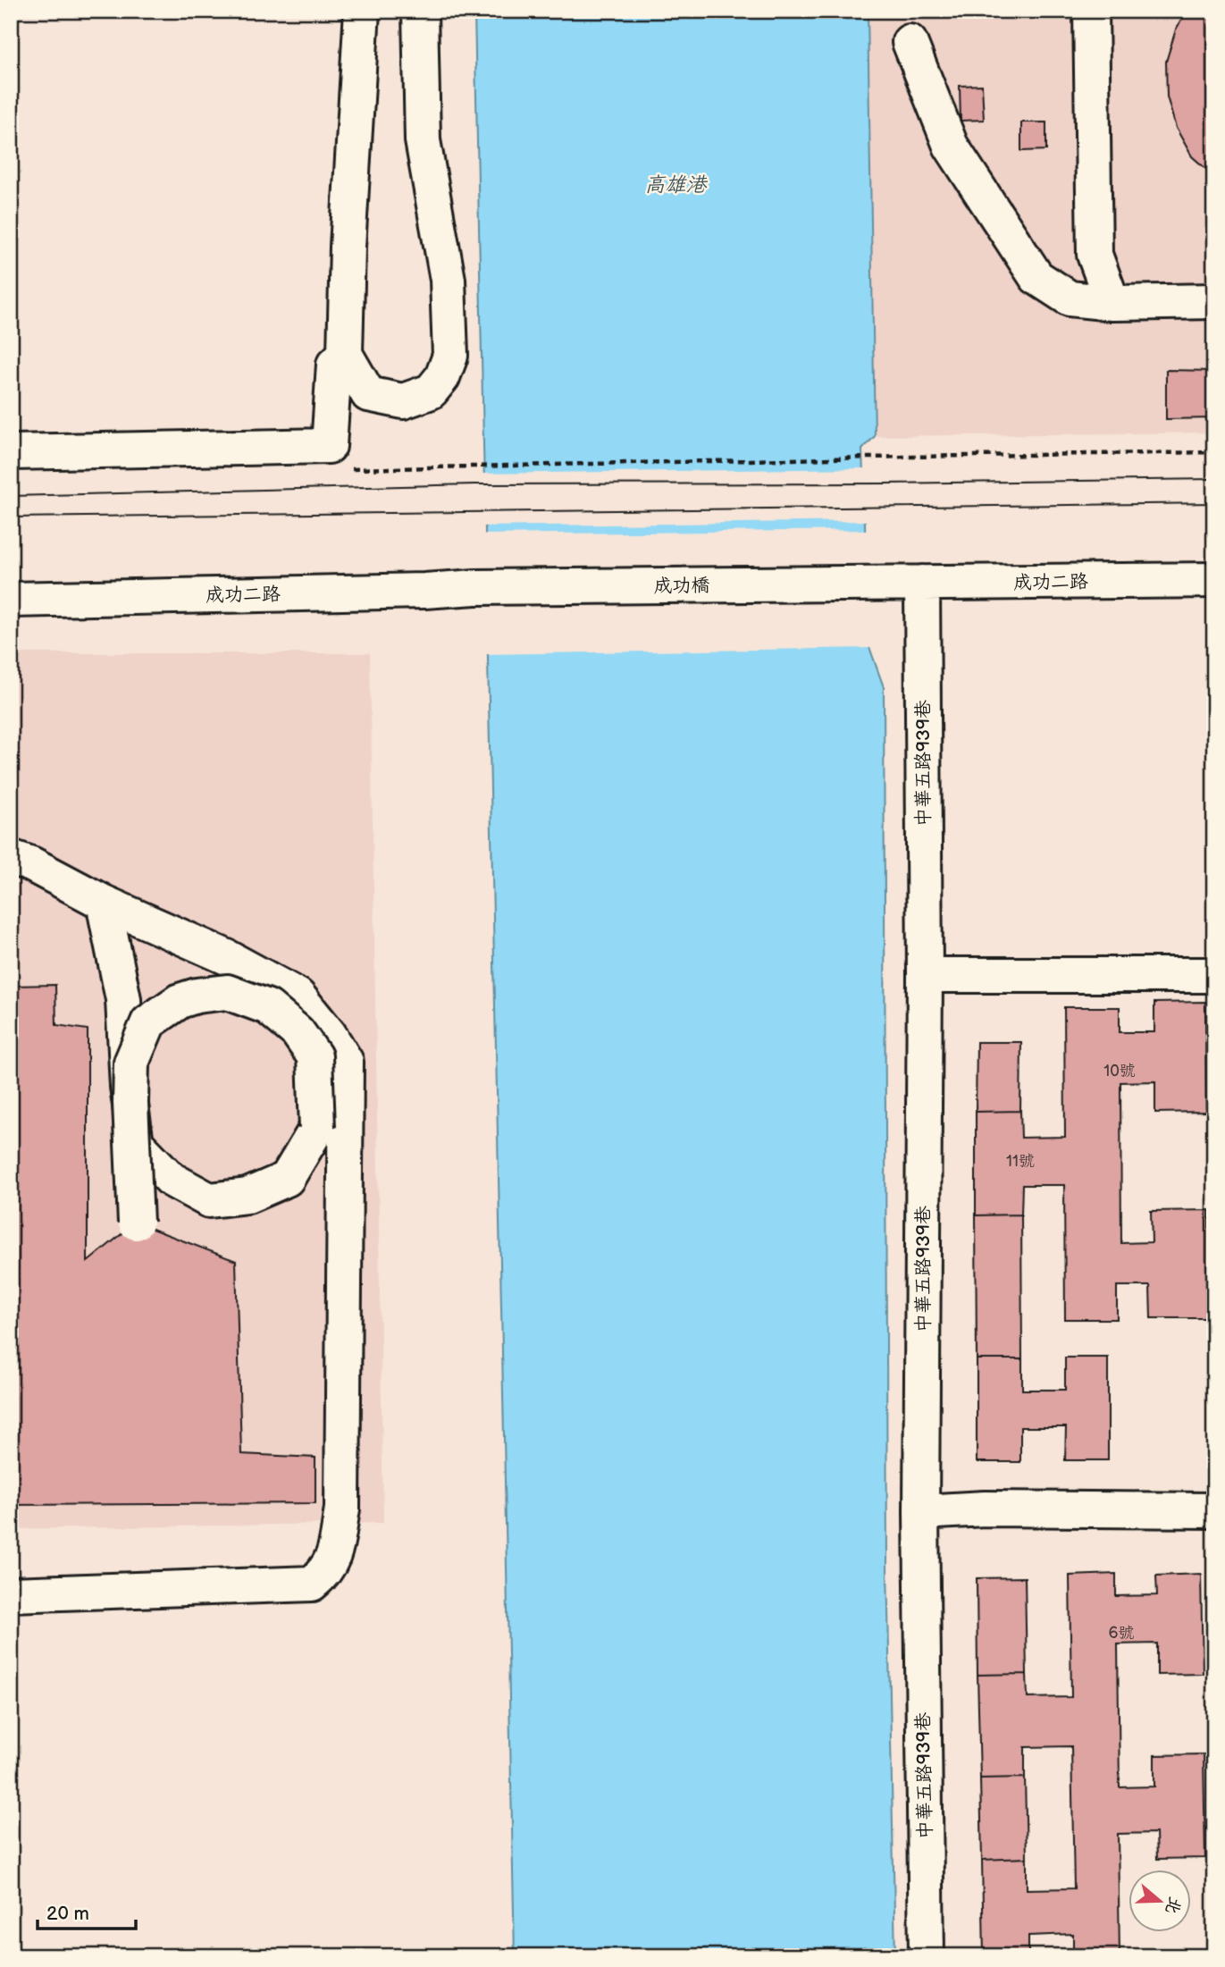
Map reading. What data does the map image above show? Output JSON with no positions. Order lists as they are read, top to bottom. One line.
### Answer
{"streets":{"street":["成功二路","成功橋","中華五路939巷"]},"crossings":[["成功二路","成功橋"],["成功二路","中華五路939巷"]],"water":["高雄港"],"house_numbers":["10號","11號","6號"],"scale_bar":"20 m","north":"right"}
